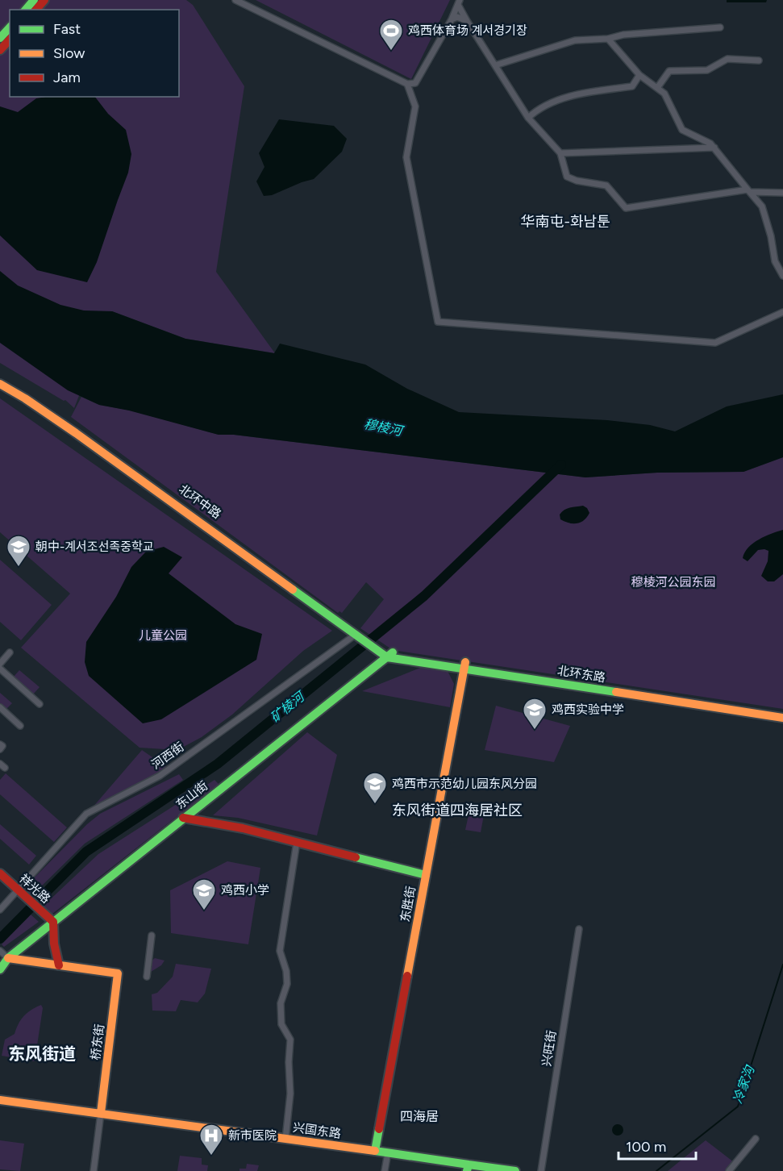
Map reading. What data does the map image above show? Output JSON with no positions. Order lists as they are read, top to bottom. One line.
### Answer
{"streets":{"main road":["北环中路","北环东路","东山街","祥光路","东胜街","桥东街","兴国东路"],"street":["河西街","兴旺街"]},"crossings":[["北环中路","北环东路"],["北环中路","河西街"],["北环东路","东山街"],["北环东路","东胜街"],["河西街","祥光路"],["东山街","祥光路"],["东胜街","兴国东路"],["桥东街","兴国东路"]],"districts":["华南屯-화남툰","东风街道四海居社区","东风街道","四海居"],"water":["穆棱河","矿棱河","冷家沟"],"parks":["穆棱河公园东园","儿童公园"],"places":{"sports":["鸡西体育场 계서경기장"],"school or university":["朝中-계서조선족중학교","鸡西实验中学","鸡西市示范幼儿园东风分园","鸡西小学"],"hospital":["新市医院"]},"legend":["Fast","Slow","Jam"],"scale_bar":"100 m"}
